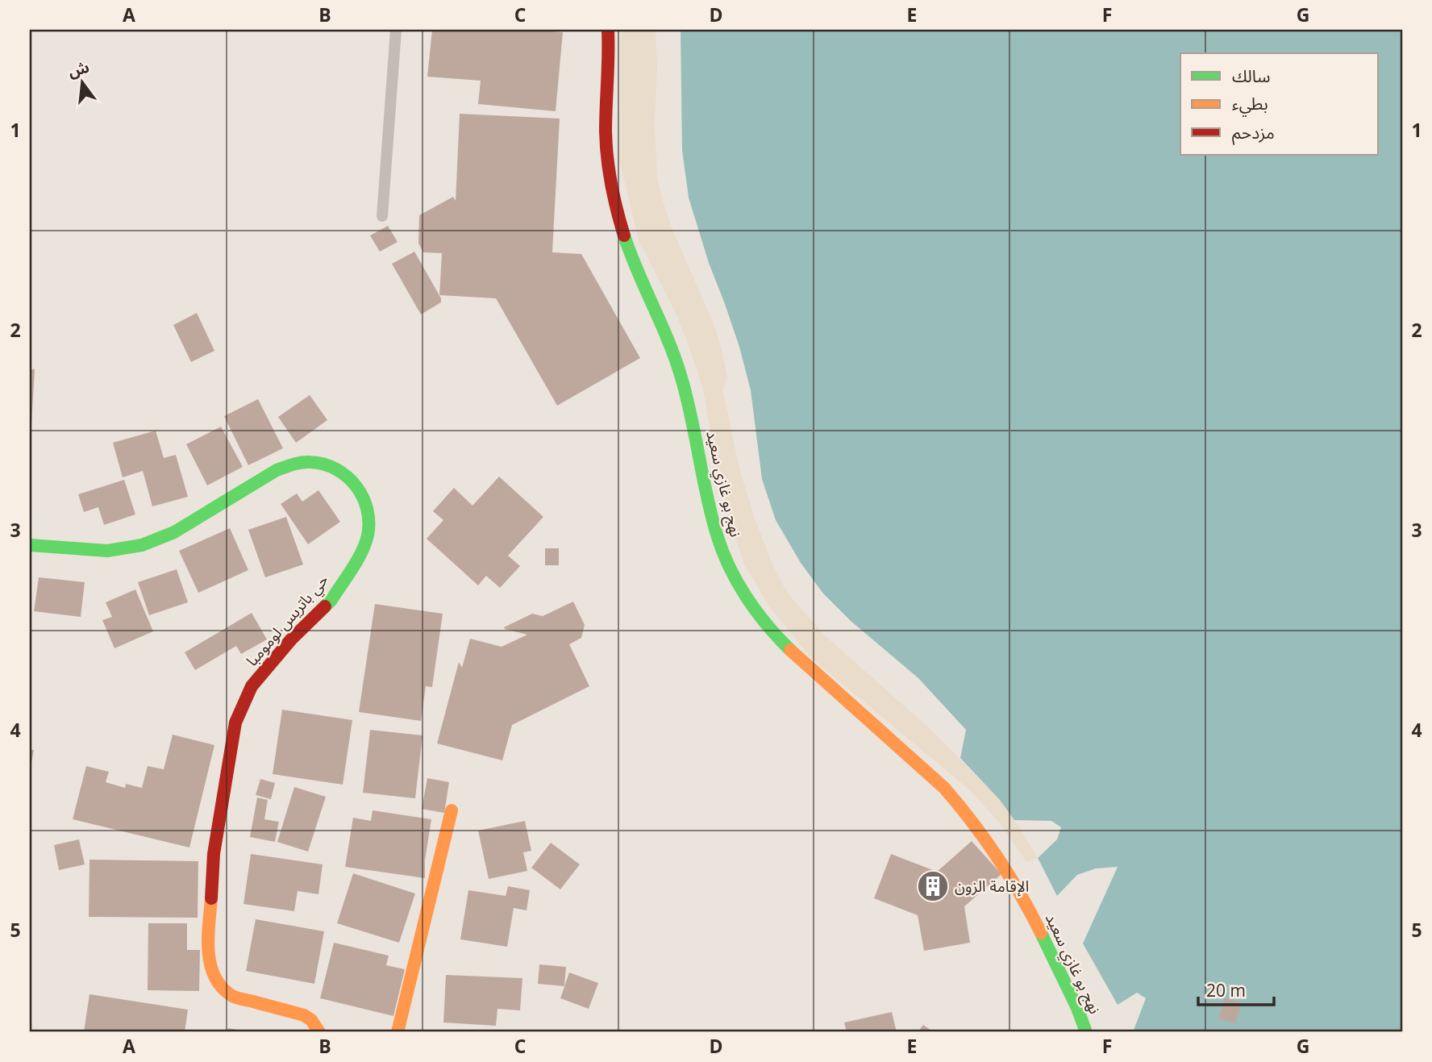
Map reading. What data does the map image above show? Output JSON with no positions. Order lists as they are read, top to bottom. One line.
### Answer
{"streets":{"street":["نهج بو غازي سعيد","حي باتريس لومومبا"]},"places":{"building":["الإقامة الزون"]},"legend":["سالك","بطيء","مزدحم"],"scale_bar":"20 m","north":"top","grid":{"columns":["A","B","C","D","E","F","G"],"rows":["1","2","3","4","5"]}}
